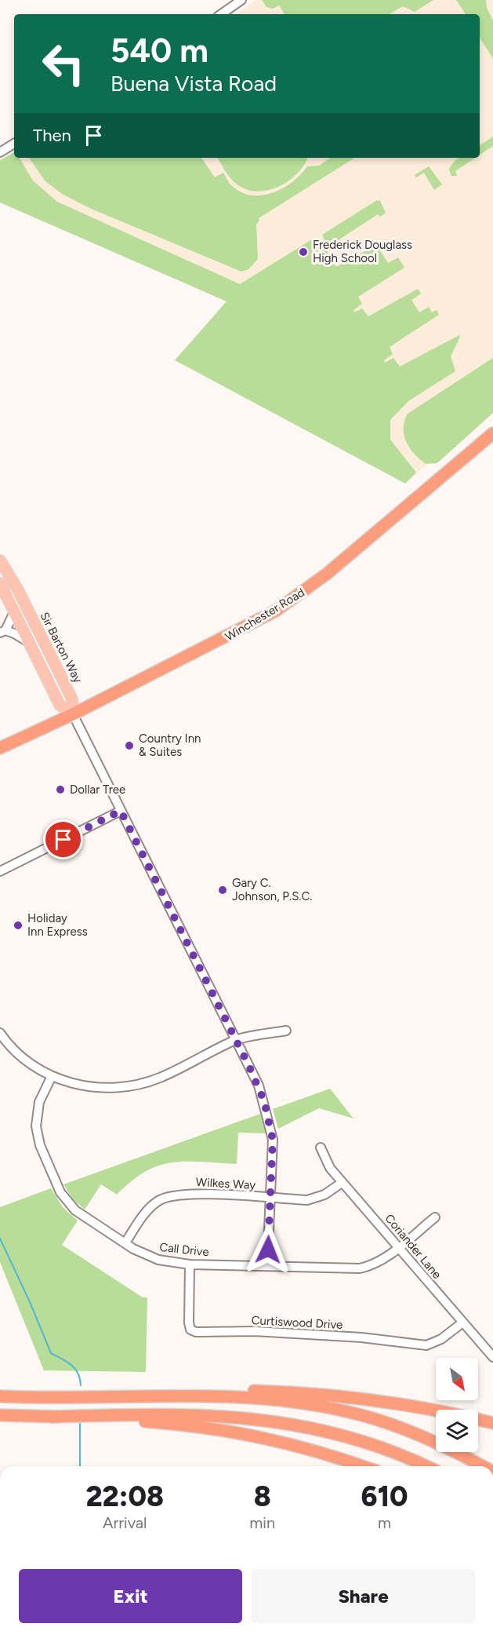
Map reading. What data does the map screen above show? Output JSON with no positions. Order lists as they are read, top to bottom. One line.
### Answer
{"streets":{"highway":["Winchester Road"],"main road":["Sir Barton Way"],"street":["Wilkes Way","Coriander Lane","Call Drive","Curtiswood Drive"]},"crossings":[["Winchester Road","Sir Barton Way"],["Wilkes Way","Coriander Lane"],["Wilkes Way","Call Drive"],["Coriander Lane","Call Drive"],["Coriander Lane","Curtiswood Drive"],["Call Drive","Curtiswood Drive"]],"places":["Frederick Douglass High School","Country Inn & Suites","Dollar Tree","Gary C. Johnson, P.S.C.","Holiday Inn Express"],"north":"bottom right","page":{"turn":["540 m","Buena Vista Road"],"then":"Then","eta":["22:08","Arrival","8","min","610","m"],"buttons":["Exit","Share"]}}
